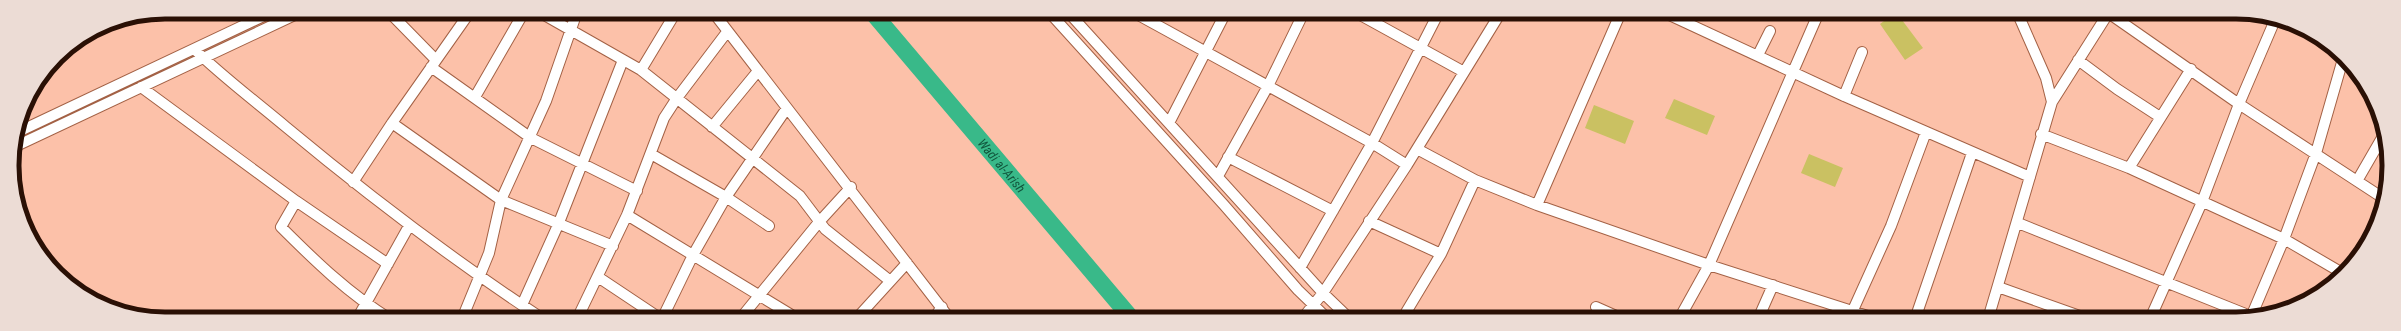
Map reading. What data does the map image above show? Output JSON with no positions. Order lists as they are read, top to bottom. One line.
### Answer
{"water":["Wadi al-Arish"]}
